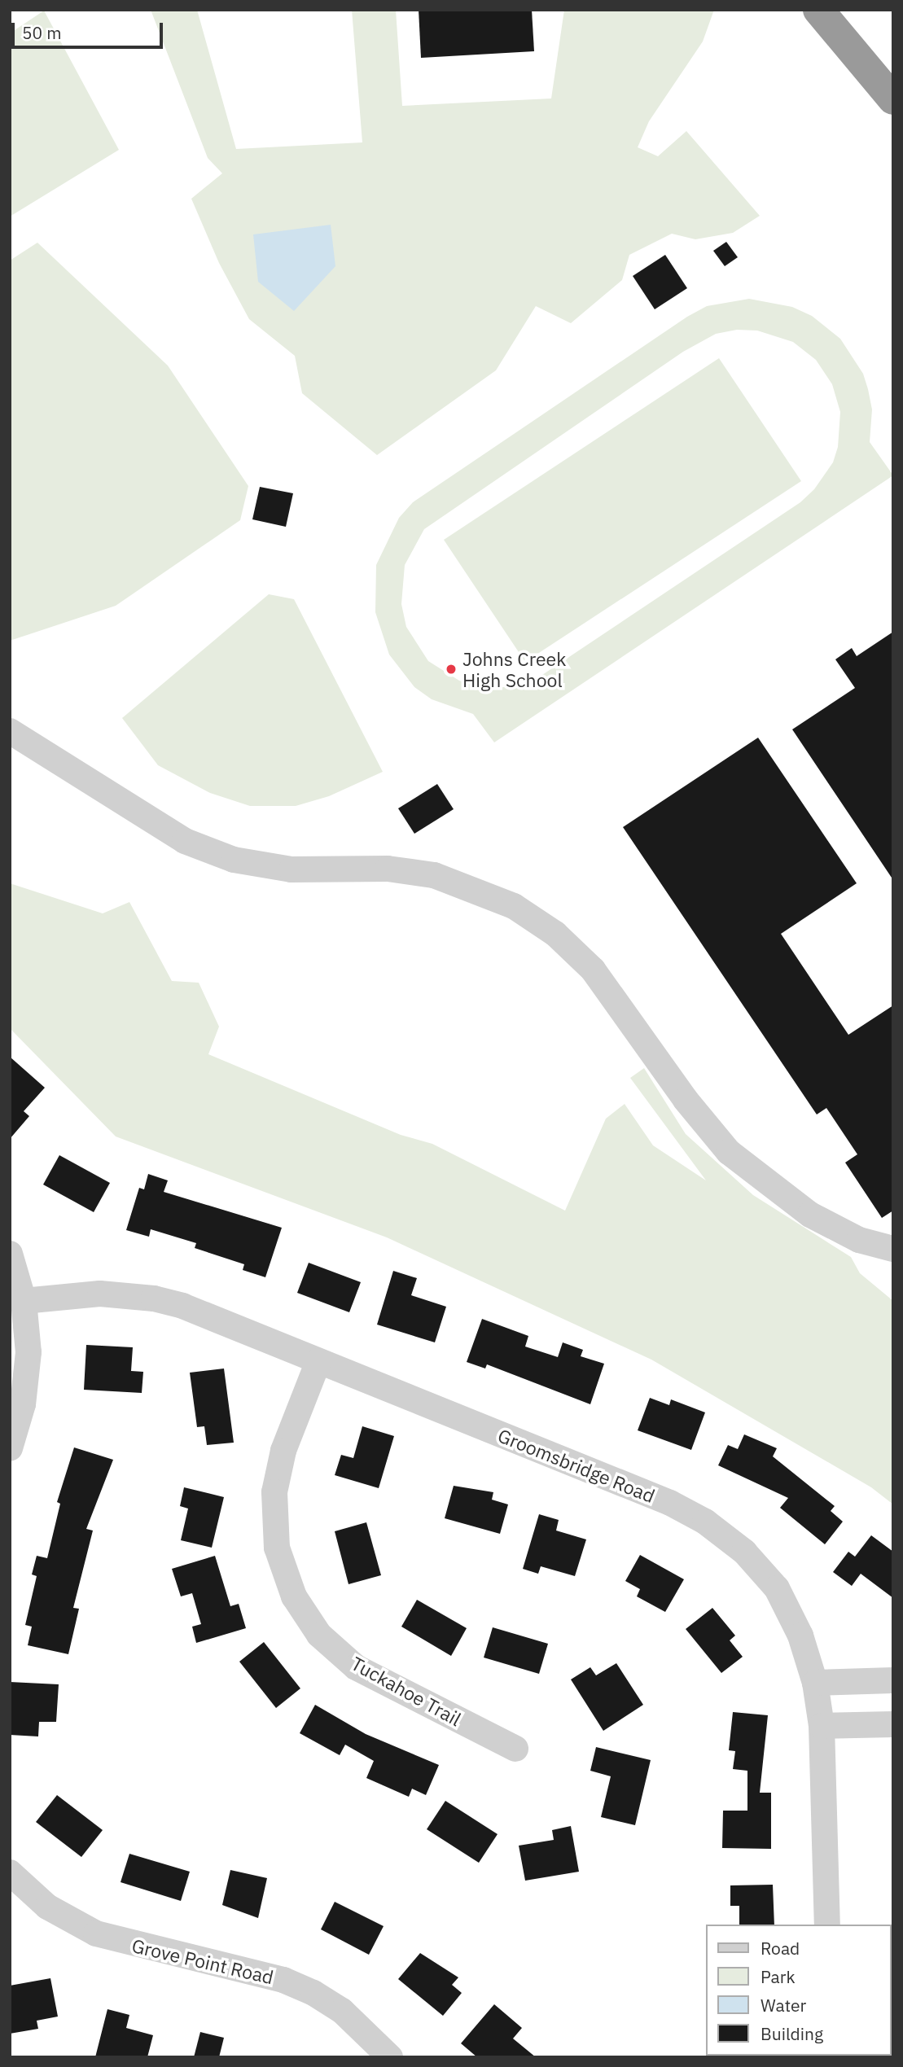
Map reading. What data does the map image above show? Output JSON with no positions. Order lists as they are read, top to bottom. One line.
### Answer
{"streets":{"street":["Groomsbridge Road","Tuckahoe Trail","Grove Point Road"]},"crossings":[["Groomsbridge Road","Tuckahoe Trail"]],"places":["Johns Creek High School"],"legend":["Road","Park","Water","Building"],"scale_bar":"50 m"}
